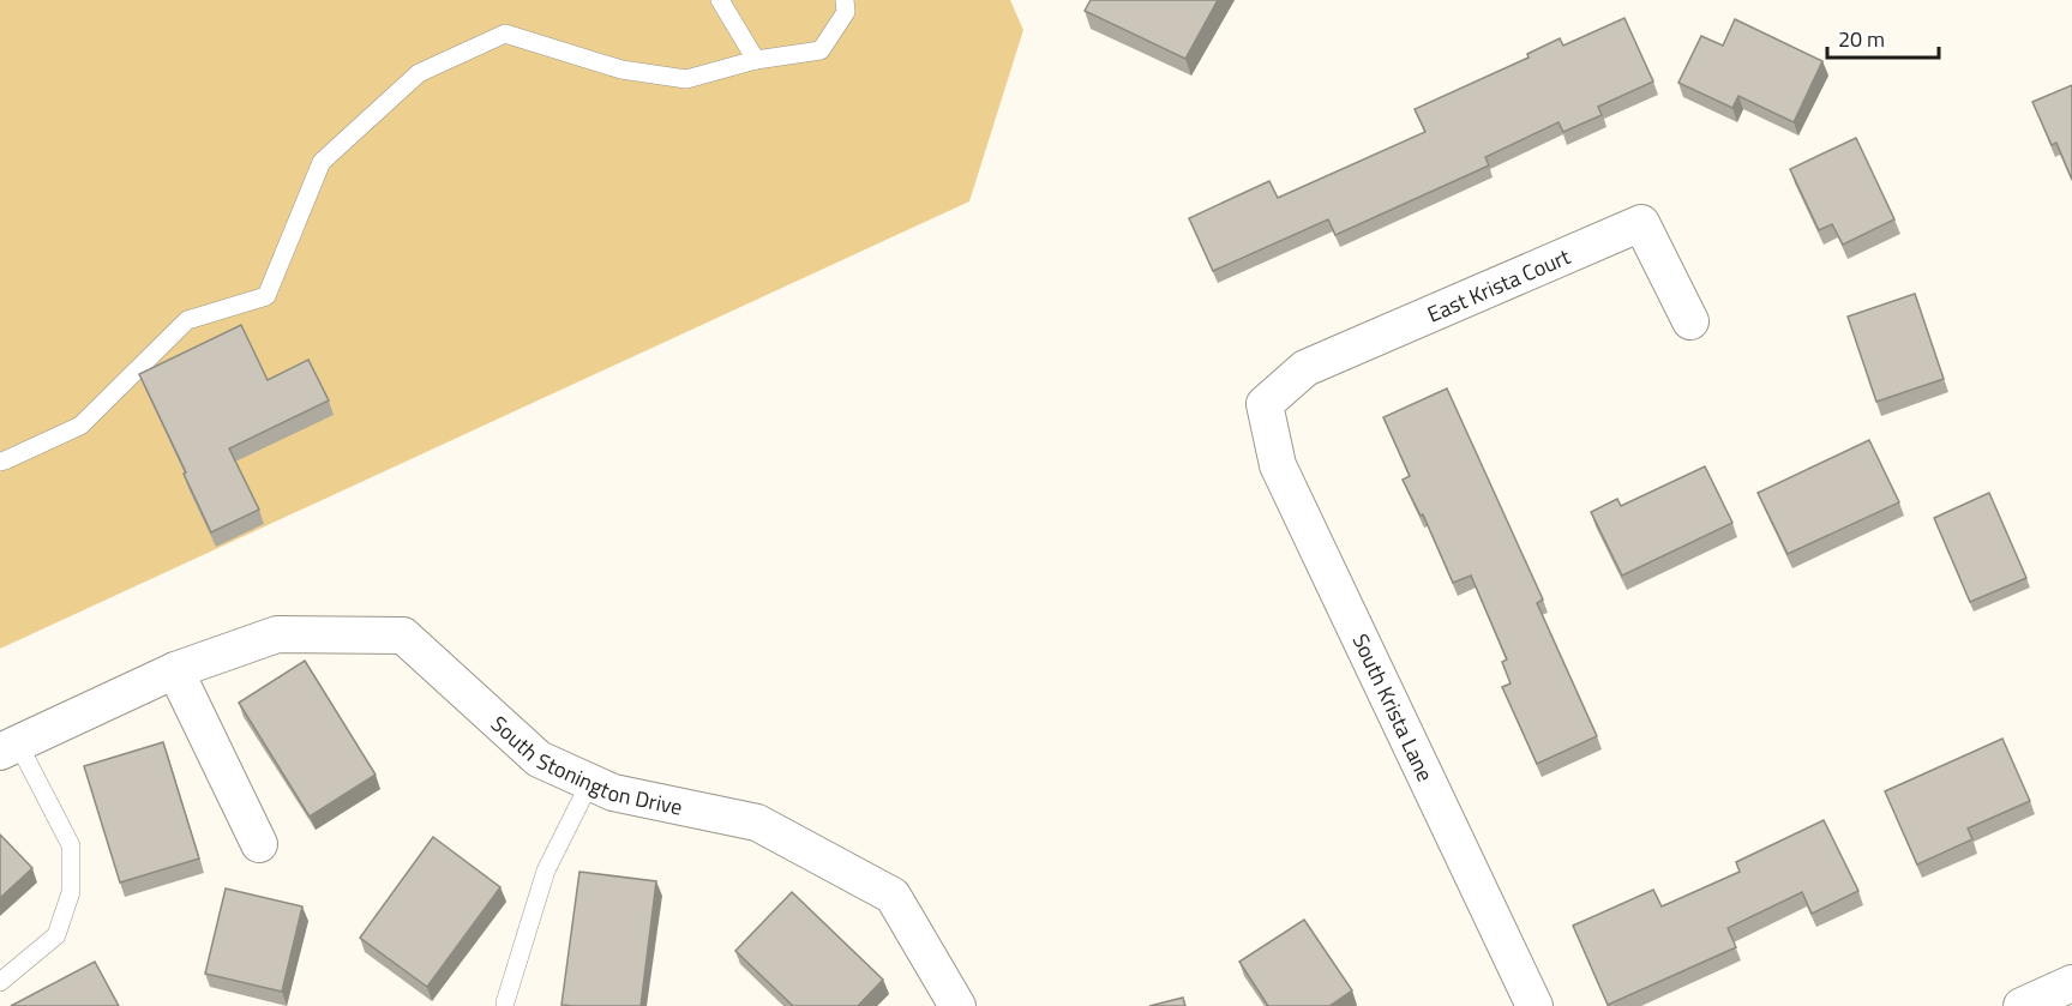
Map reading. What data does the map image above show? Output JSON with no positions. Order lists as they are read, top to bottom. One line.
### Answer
{"streets":{"street":["East Krista Court","South Krista Lane","South Stonington Drive"]},"crossings":[["East Krista Court","South Krista Lane"]],"scale_bar":"20 m"}
